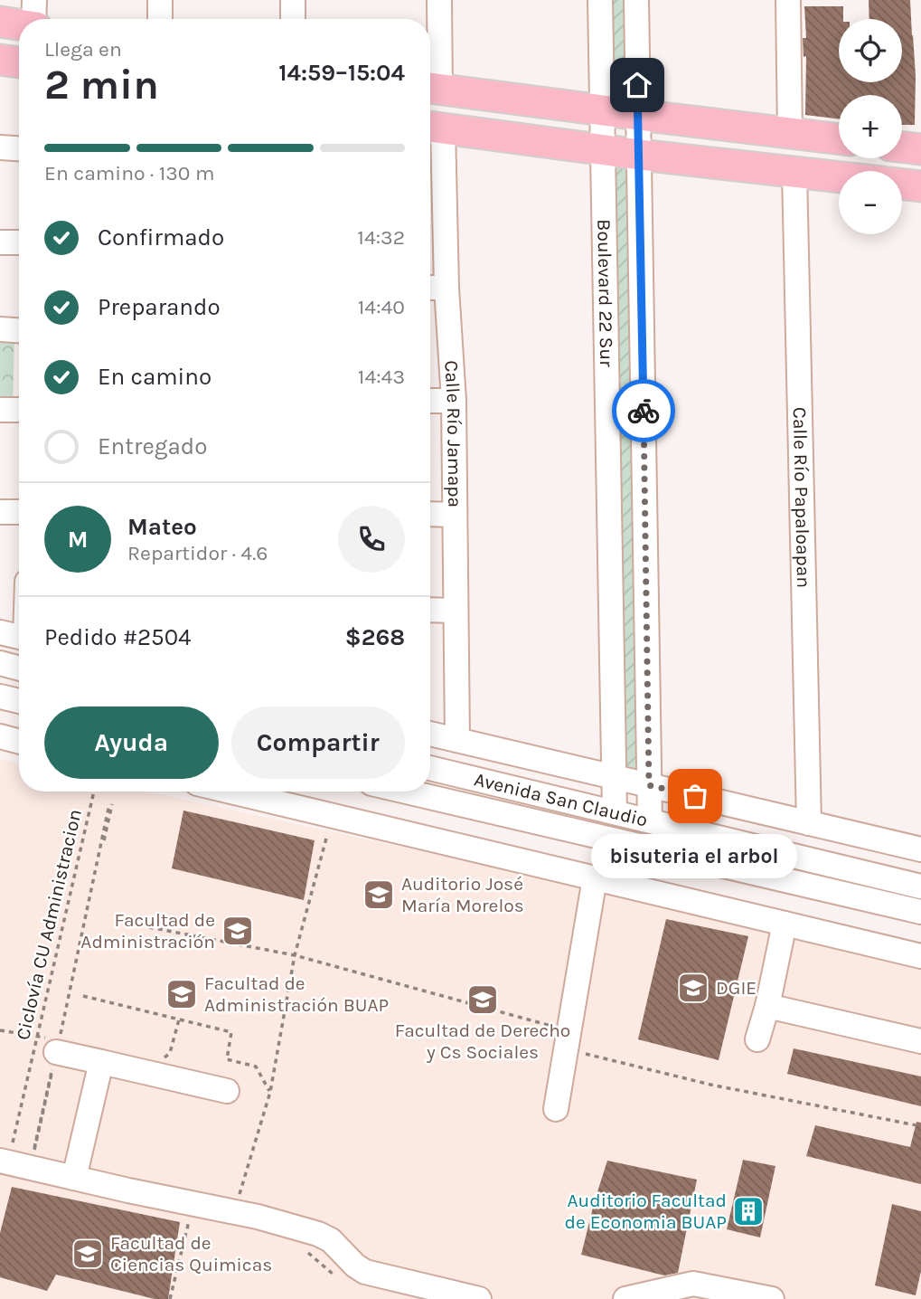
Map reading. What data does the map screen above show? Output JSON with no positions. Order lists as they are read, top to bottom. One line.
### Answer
{"streets":{"street":["Boulevard 22 Sur","Calle Río Jamapa","Calle Río Papaloapan","Avenida San Claudio"],"path":["Ciclovía CU Administracion"]},"crossings":[["Boulevard 22 Sur","Avenida San Claudio"],["Calle Río Jamapa","Avenida San Claudio"],["Calle Río Papaloapan","Avenida San Claudio"]],"places":{"other":["bisuteria el arbol"],"school or university":["Auditorio José María Morelos","Facultad de Administración","DGIE","Facultad de Administración BUAP","Facultad de Derecho y Cs Sociales","Facultad de Ciencias Quimicas"],"building":["Auditorio Facultad de Economia BUAP"]},"page":{"map_buttons":["+","−"],"heading":["2 min","Llega en","14:59–15:04"],"panel":["Mateo","Repartidor · 4.6","Pedido #2504","$268"],"bar":"En camino · 130 m","list":[["Confirmado","14:32"],["Preparando","14:40"],["En camino","14:43"],"Entregado"],"round":"M","buttons":["Ayuda","Compartir"],"bubble":"bisuteria el arbol"}}
